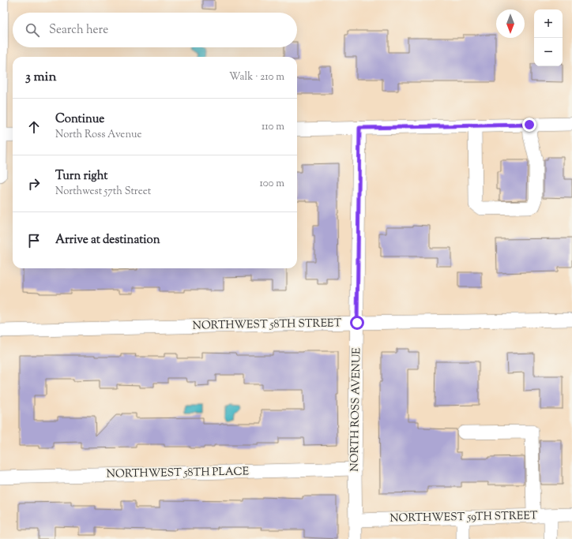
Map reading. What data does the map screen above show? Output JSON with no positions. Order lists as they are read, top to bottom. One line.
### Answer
{"streets":{"street":["NORTHWEST 58TH STREET","NORTH ROSS AVENUE","NORTHWEST 58TH PLACE","NORTHWEST 59TH STREET"]},"crossings":[["NORTHWEST 58TH STREET","NORTH ROSS AVENUE"],["NORTH ROSS AVENUE","NORTHWEST 58TH PLACE"],["NORTH ROSS AVENUE","NORTHWEST 59TH STREET"]],"north":"bottom","page":{"map_buttons":["+","−"],"search":"Search here","heading":["3 min","Walk · 210 m"],"list":[["Continue","North Ross Avenue","110 m"],["Turn right","Northwest 57th Street","100 m"],"Arrive at destination"]}}
